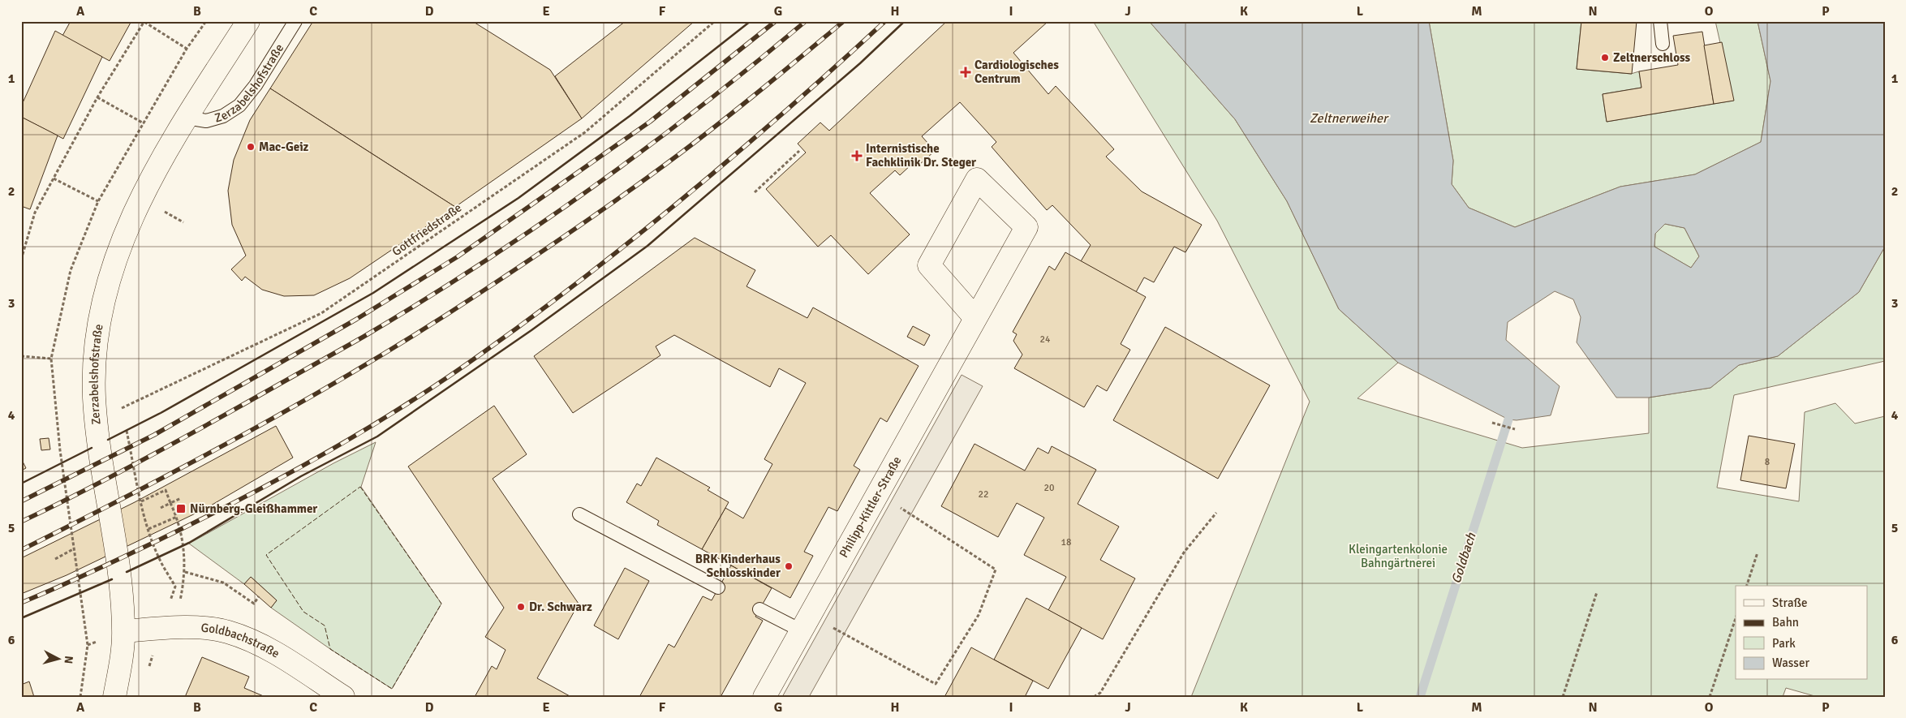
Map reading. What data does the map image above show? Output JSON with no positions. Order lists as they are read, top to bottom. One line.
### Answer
{"streets":{"street":["Zerzabelshofstraße","Philipp-Kittler-Straße","Goldbachstraße"],"path":["Gottfriedstraße"]},"crossings":[["Zerzabelshofstraße","Goldbachstraße"]],"water":["Zeltnerweiher","Goldbach"],"parks":["Kleingartenkolonie Bahngärtnerei"],"places":{"other":["Zeltnerschloss","Mac-Geiz","BRK Kinderhaus Schlosskinder","Dr. Schwarz"],"health":["Cardiologisches Centrum","Internistische Fachklinik Dr. Steger"],"transit":["Nürnberg-Gleißhammer"]},"house_numbers":["24","8","20","22","18"],"legend":["Straße","Bahn","Park","Wasser"],"north":"right","grid":{"columns":["A","B","C","D","E","F","G","H","I","J","K","L","M","N","O","P"],"rows":["1","2","3","4","5","6"]}}
